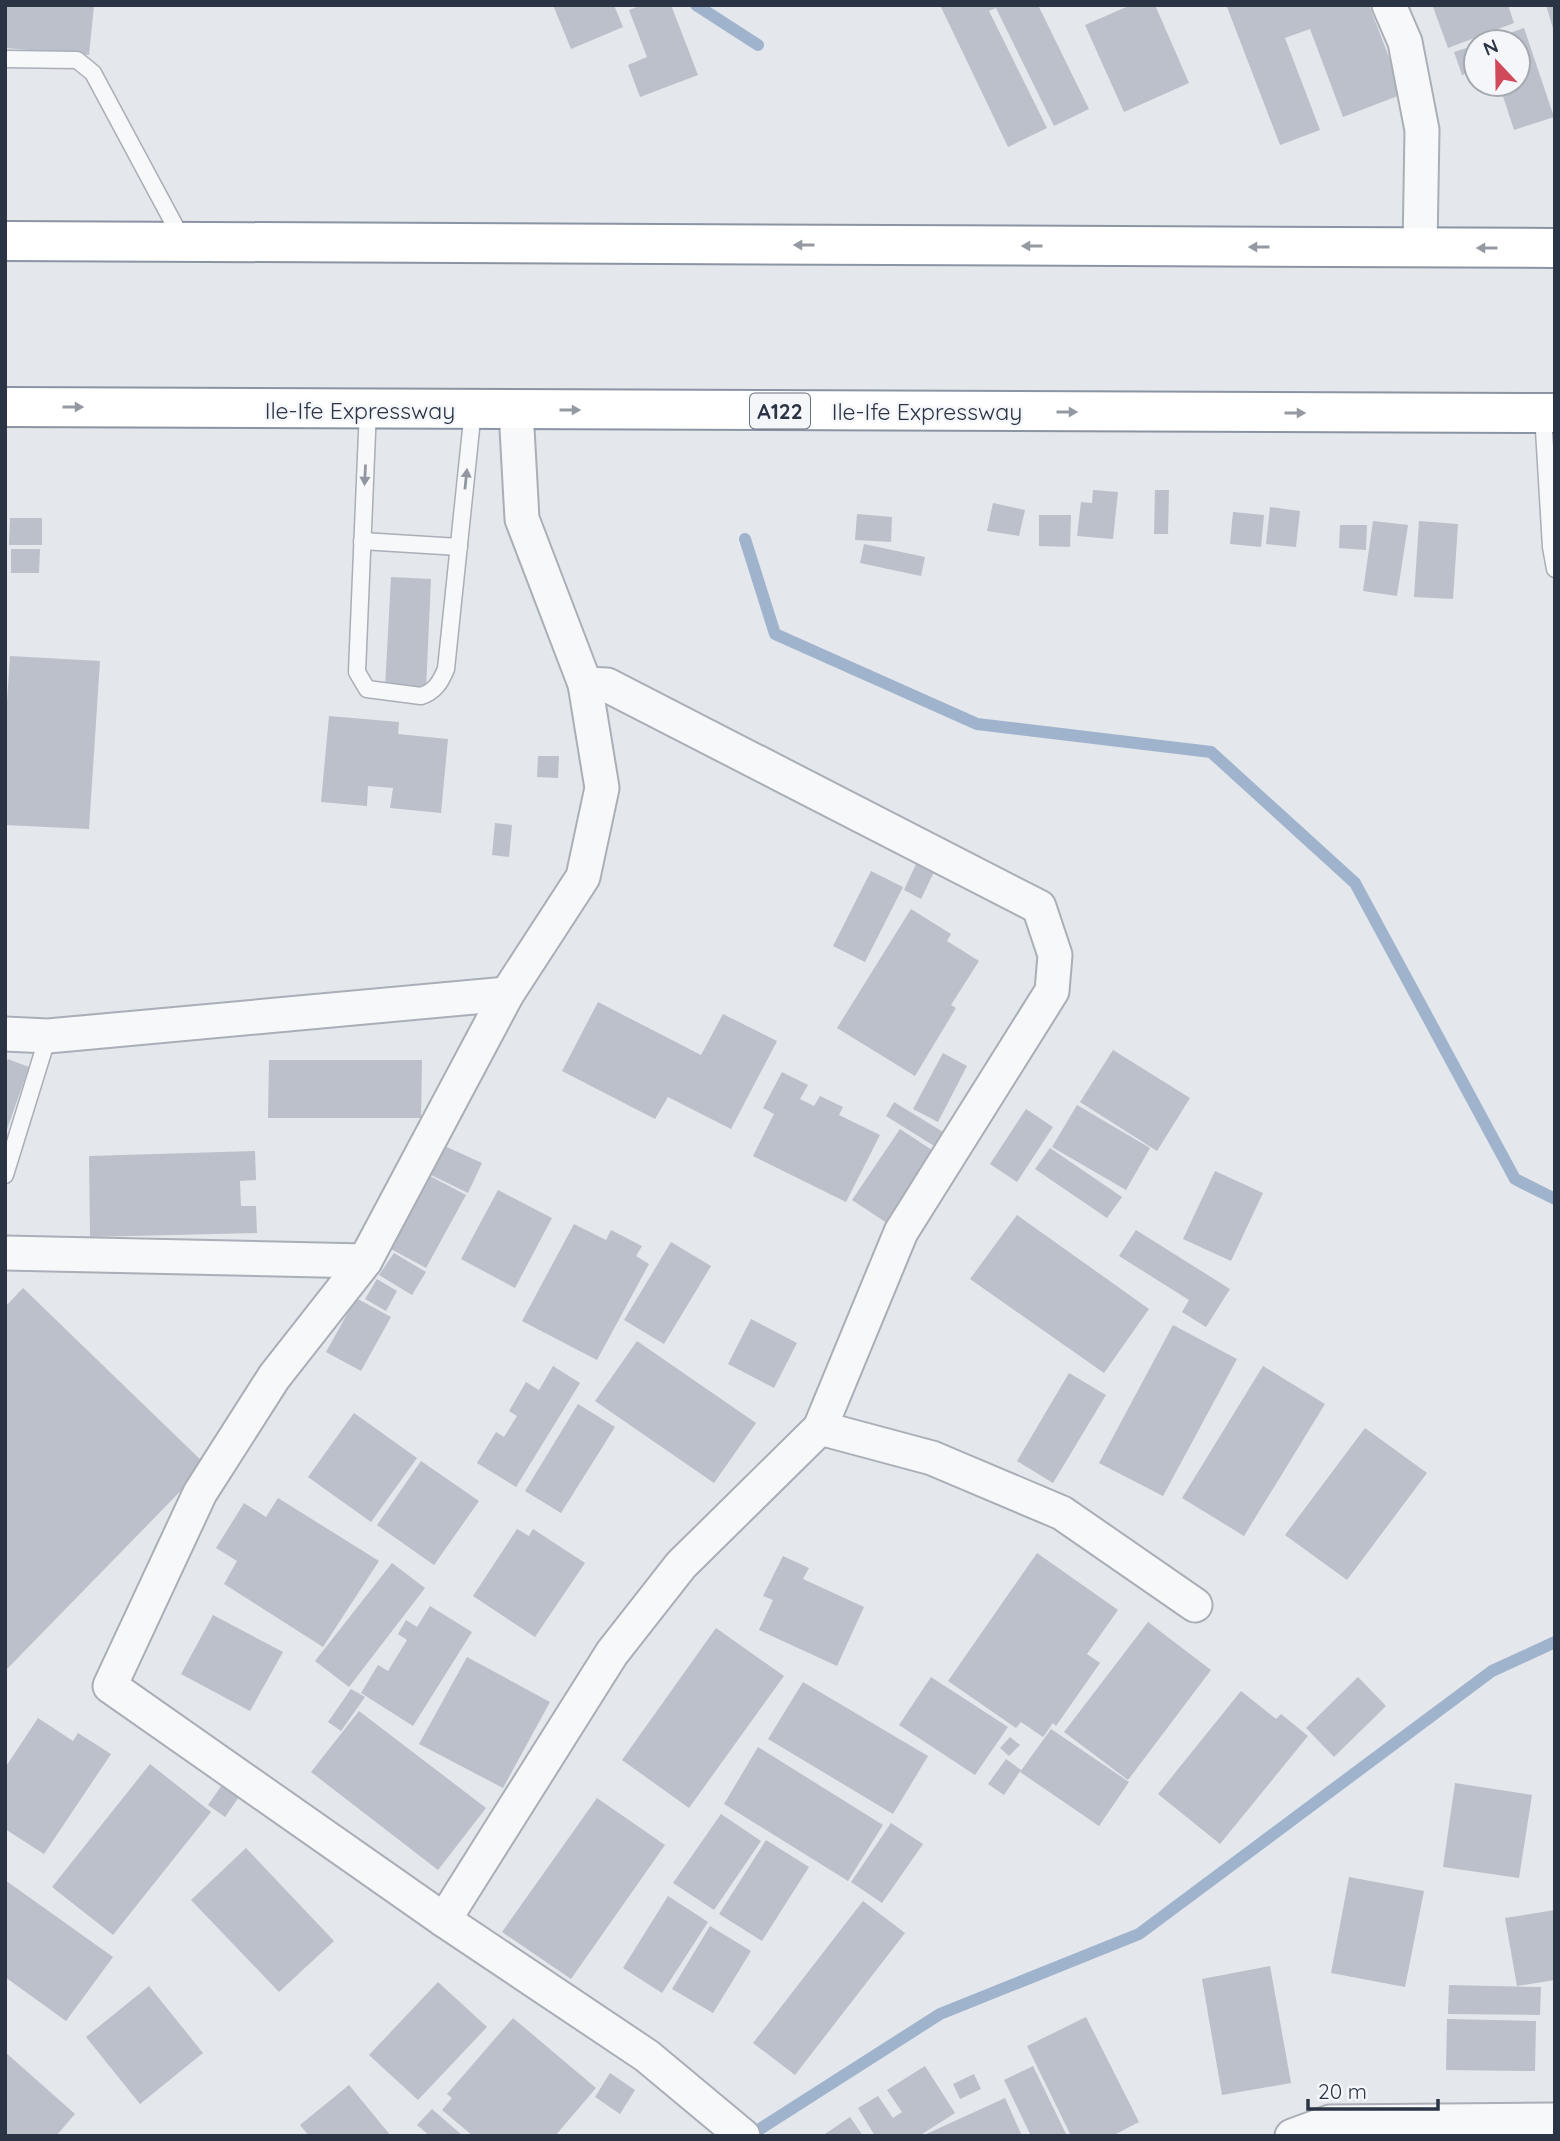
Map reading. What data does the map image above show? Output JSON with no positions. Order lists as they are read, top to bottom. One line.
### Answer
{"streets":{"highway":["Ile-Ife Expressway","A122"]},"scale_bar":"20 m","north":"top"}
